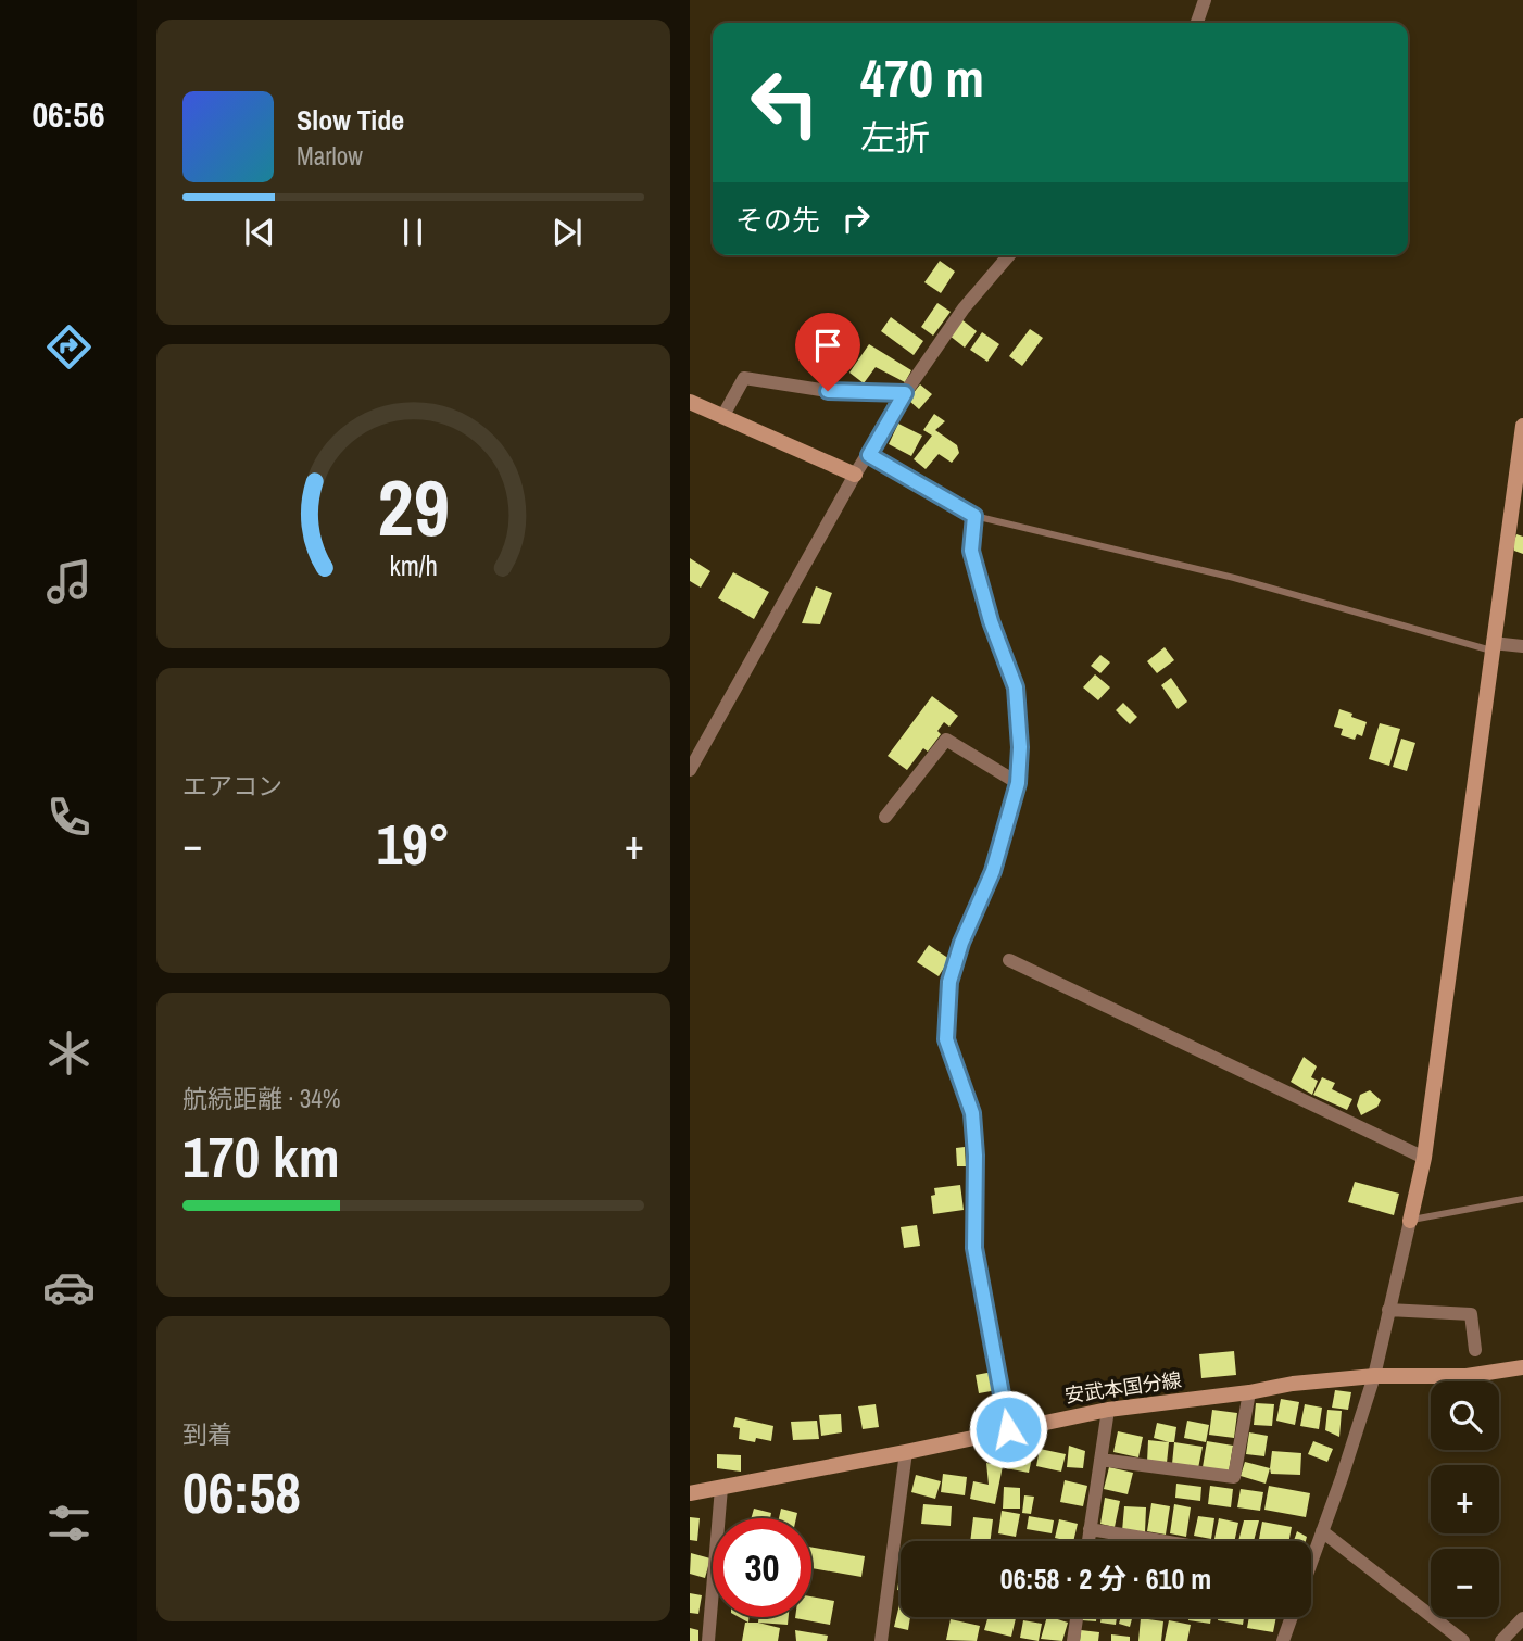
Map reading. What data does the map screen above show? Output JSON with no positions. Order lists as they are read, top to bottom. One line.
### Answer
{"streets":{"street":["安武本国分線"]},"page":{"tabs":"06:56","turn":["470 m","左折"],"song":["Slow Tide","Marlow"],"then":"その先","tile":["エアコン",["航続距離 · 34%","170 km"],["到着","06:58"]],"heat":["−","19°","+"],"map_buttons":["+","−"],"limit":"30","trip":"06:58 · 2 分 · 610 m","gauge":["29","km/h"]}}
